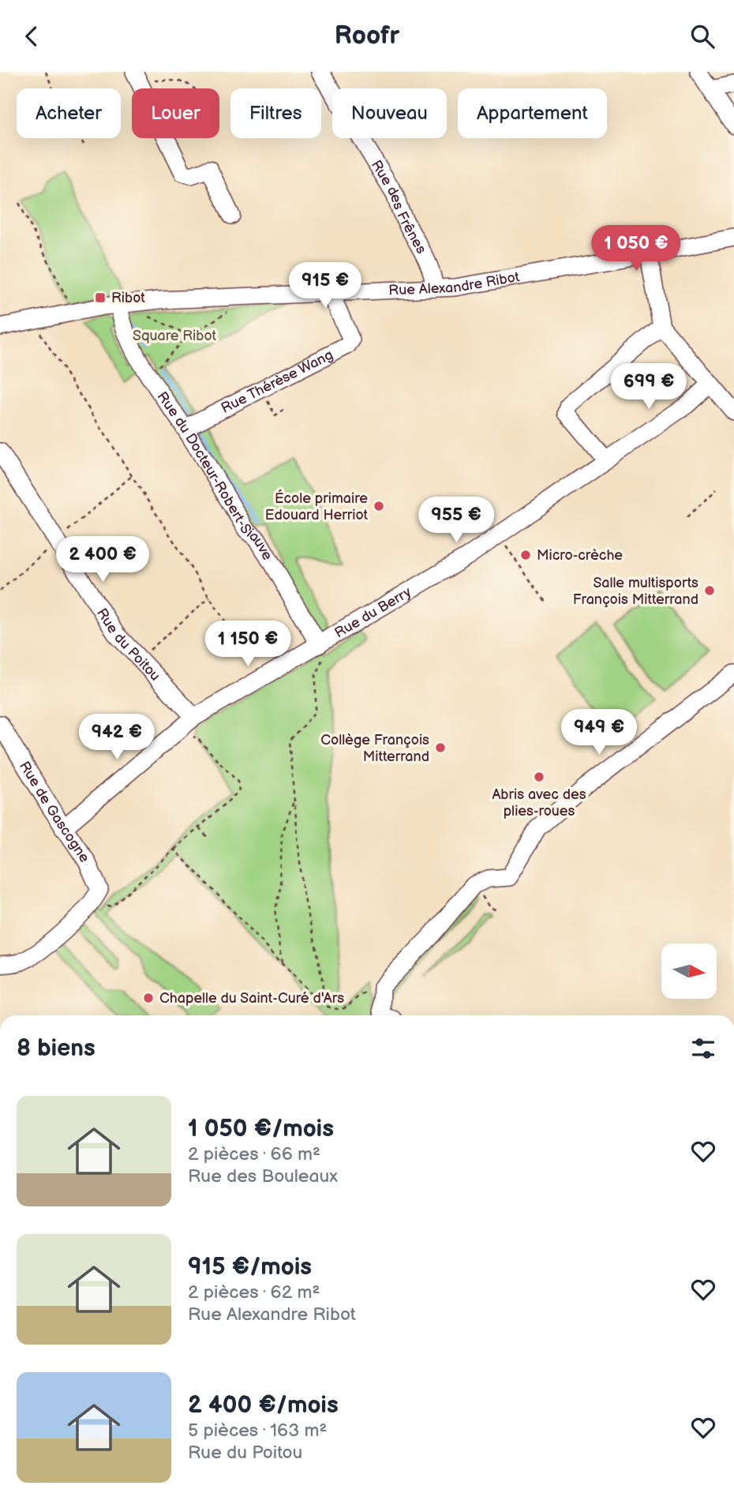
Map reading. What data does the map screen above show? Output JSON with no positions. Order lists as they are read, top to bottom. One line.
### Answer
{"streets":{"street":["Rue des Frênes","Rue Alexandre Ribot","Rue Thérèse Wang","Rue du Docteur-Robert-Siauve","Rue du Berry","Rue du Poitou","Rue de Gascogne"]},"crossings":[["Rue des Frênes","Rue Alexandre Ribot"],["Rue Alexandre Ribot","Rue Thérèse Wang"],["Rue Alexandre Ribot","Rue du Docteur-Robert-Siauve"],["Rue Thérèse Wang","Rue du Docteur-Robert-Siauve"],["Rue du Docteur-Robert-Siauve","Rue du Berry"],["Rue du Berry","Rue du Poitou"],["Rue du Berry","Rue de Gascogne"]],"parks":["Square Ribot"],"places":{"transit":["Ribot"],"other":["École primaire Edouard Herriot","Micro-crèche","Salle multisports François Mitterrand","Collège François Mitterrand","Abris avec des plies-roues","Chapelle du Saint-Curé d'Ars"]},"north":"right","page":{"header":"Roofr","chip":["Acheter","Louer","Filtres","Nouveau","Appartement"],"price":["1 050 €","915 €","699 €","955 €","2 400 €","1 150 €","949 €","942 €"],"heading":"8 biens","list":[{"name":"1 050 €/mois","note":"2 pièces · 66 m² · Rue des Bouleaux"},{"name":"915 €/mois","note":"2 pièces · 62 m² · Rue Alexandre Ribot"},{"name":"2 400 €/mois","note":"5 pièces · 163 m² · Rue du Poitou"}]}}
